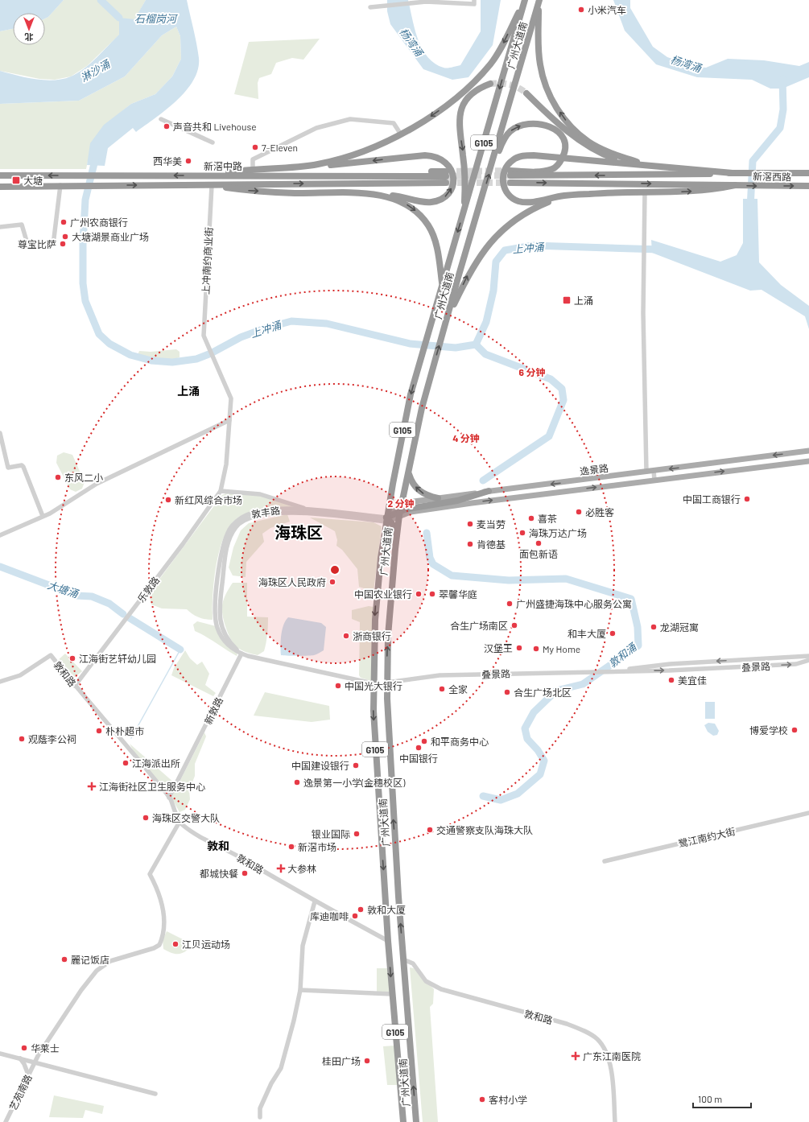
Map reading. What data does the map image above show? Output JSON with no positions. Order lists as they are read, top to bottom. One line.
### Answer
{"streets":{"highway":["广州大道南","G105","新滘中路","新滘西路"],"main road":["逸景路"],"street":["上冲南约商业街","敦丰路","乐敦路","叠景路","敦和路","新敦路","鹭江南约大街","艺苑南路"]},"crossings":[["广州大道南","逸景路"],["广州大道南","敦丰路"],["广州大道南","叠景路"],["广州大道南","敦和路"],["敦丰路","新敦路"],["乐敦路","敦和路"],["敦和路","新敦路"],["敦和路","艺苑南路"]],"districts":["上涌","海珠区","敦和"],"water":["石榴岗河","杨湾涌","淋沙涌","上冲涌","大塘涌","敦和涌"],"places":{"other":["小米汽车","声音共和 Livehouse","7-Eleven","西华美","广州农商银行","大塘湖景商业广场","尊宝比萨","东风二小","中国工商银行","新红风综合市场","必胜客","喜茶","麦当劳","海珠万达广场","面包新语","肯德基","海珠区人民政府","中国农业银行","翠馨华庭","广州盛捷海珠中心服务公寓","合生广场南区","龙湖冠寓","和丰大厦","浙商银行","汉堡王","My Home","江海街艺轩幼儿园","美宜佳","中国光大银行","全家","合生广场北区","博爱学校","朴朴超市","观蔭李公祠","和平商务中心","中国银行","江海派出所","中国建设银行","逸景第一小学(金穗校区)","海珠区交警大队","交通警察支队海珠大队","银业国际","新滘市场","都城快餐","敦和大厦","库迪咖啡","江贝运动场","麗记饭店","华莱士","桂田广场","客村小学"],"transit":["大塘","上涌"],"health":["江海街社区卫生服务中心","大参林","广东江南医院"]},"scale_bar":"100 m","north":"bottom","rings":["6 分钟","4 分钟","2 分钟"]}
